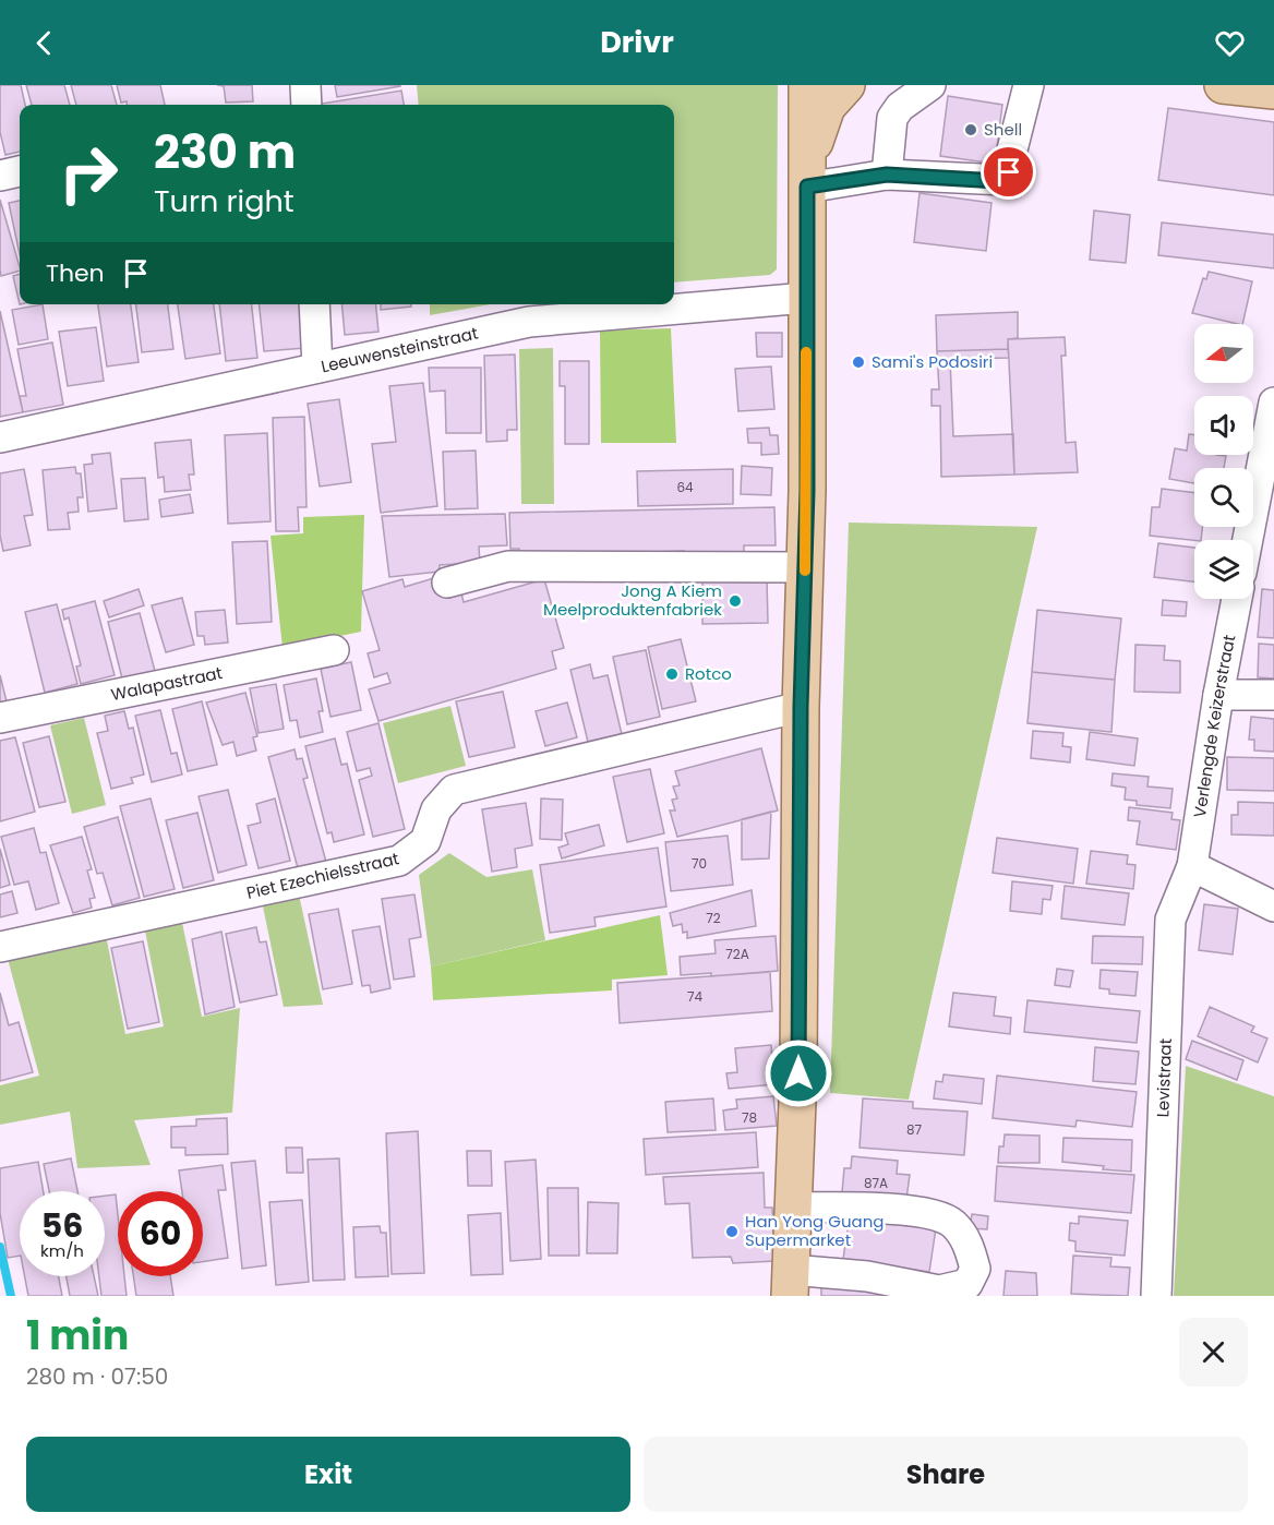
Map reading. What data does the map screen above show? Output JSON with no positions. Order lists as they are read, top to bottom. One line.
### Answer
{"streets":{"street":["Leeuwensteinstraat","Walapastraat","Verlengde Keizerstraat","Piet Ezechielsstraat","Levistraat"]},"crossings":[["Verlengde Keizerstraat","Levistraat"]],"places":["Shell","Sami's Podosiri","Jong A Kiem Meelproduktenfabriek","Rotco","Han Yong Guang Supermarket"],"house_numbers":["64","70","72","72A","74","78","87","87A"],"north":"left","page":{"header":"Drivr","turn":["230 m","Turn right"],"then":"Then","speed":"56 km/h","limit":"60","heading":["1 min","280 m · 07:50"],"buttons":["Exit","Share"]}}
